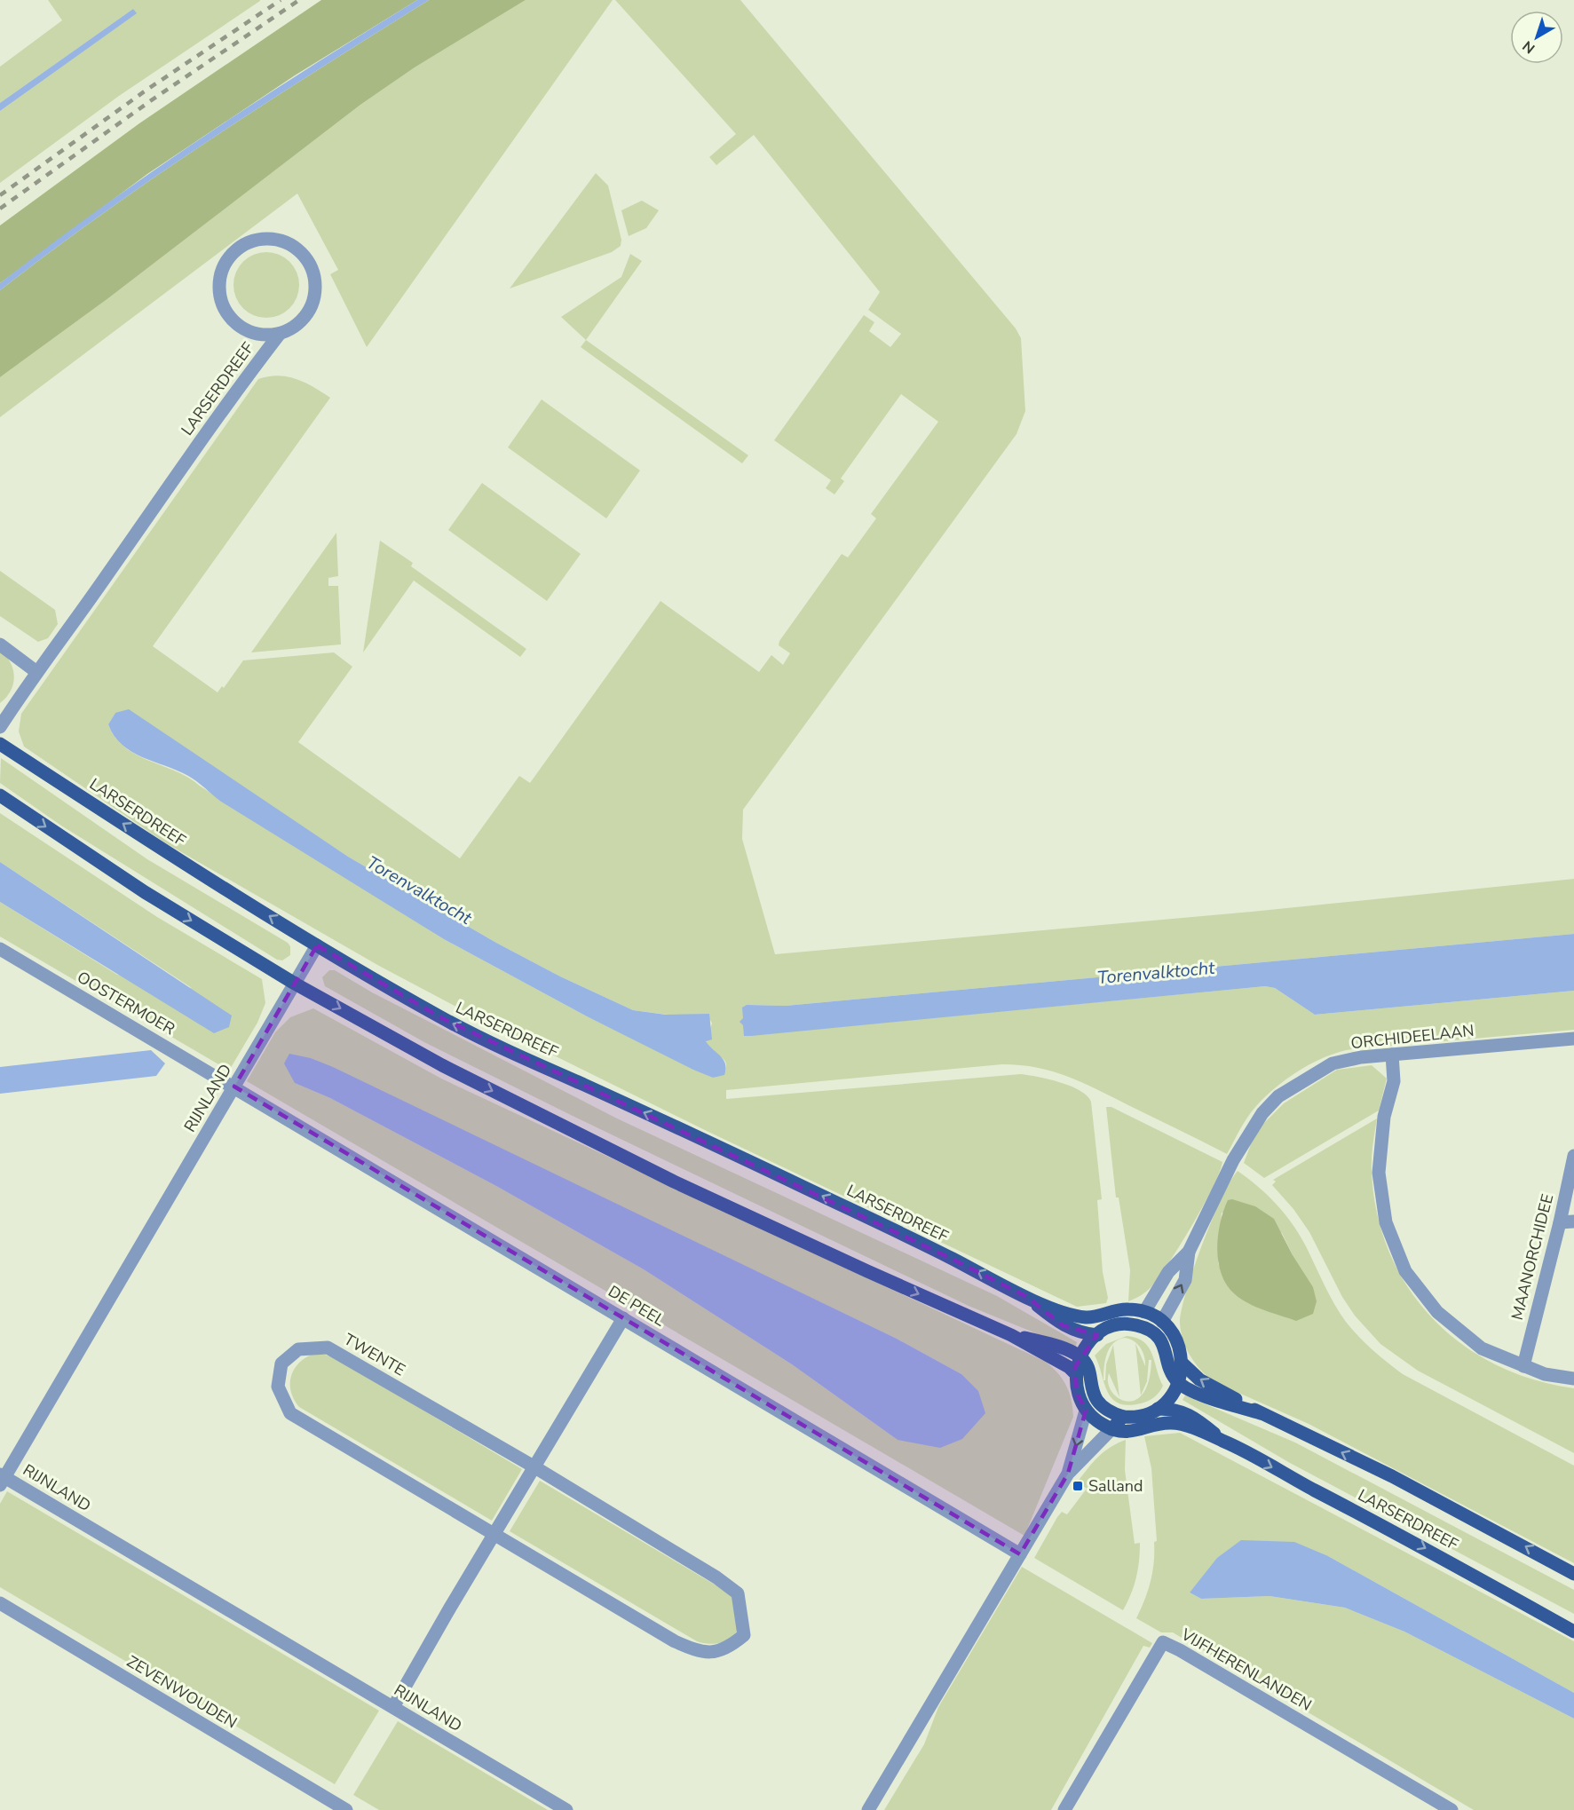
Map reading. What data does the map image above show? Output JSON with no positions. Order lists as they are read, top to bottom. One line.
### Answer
{"streets":{"main road":["LARSERDREEF"],"street":["OOSTERMOER","ORCHIDEELAAN","RIJNLAND","MAANORCHIDEE","DE PEEL","TWENTE","VIJFHERENLANDEN","ZEVENWOUDEN"]},"crossings":[["LARSERDREEF","RIJNLAND"],["OOSTERMOER","RIJNLAND"],["OOSTERMOER","DE PEEL"],["RIJNLAND","DE PEEL"]],"water":["Torenvalktocht"],"places":{"transit":["Salland"]},"north":"bottom left"}
